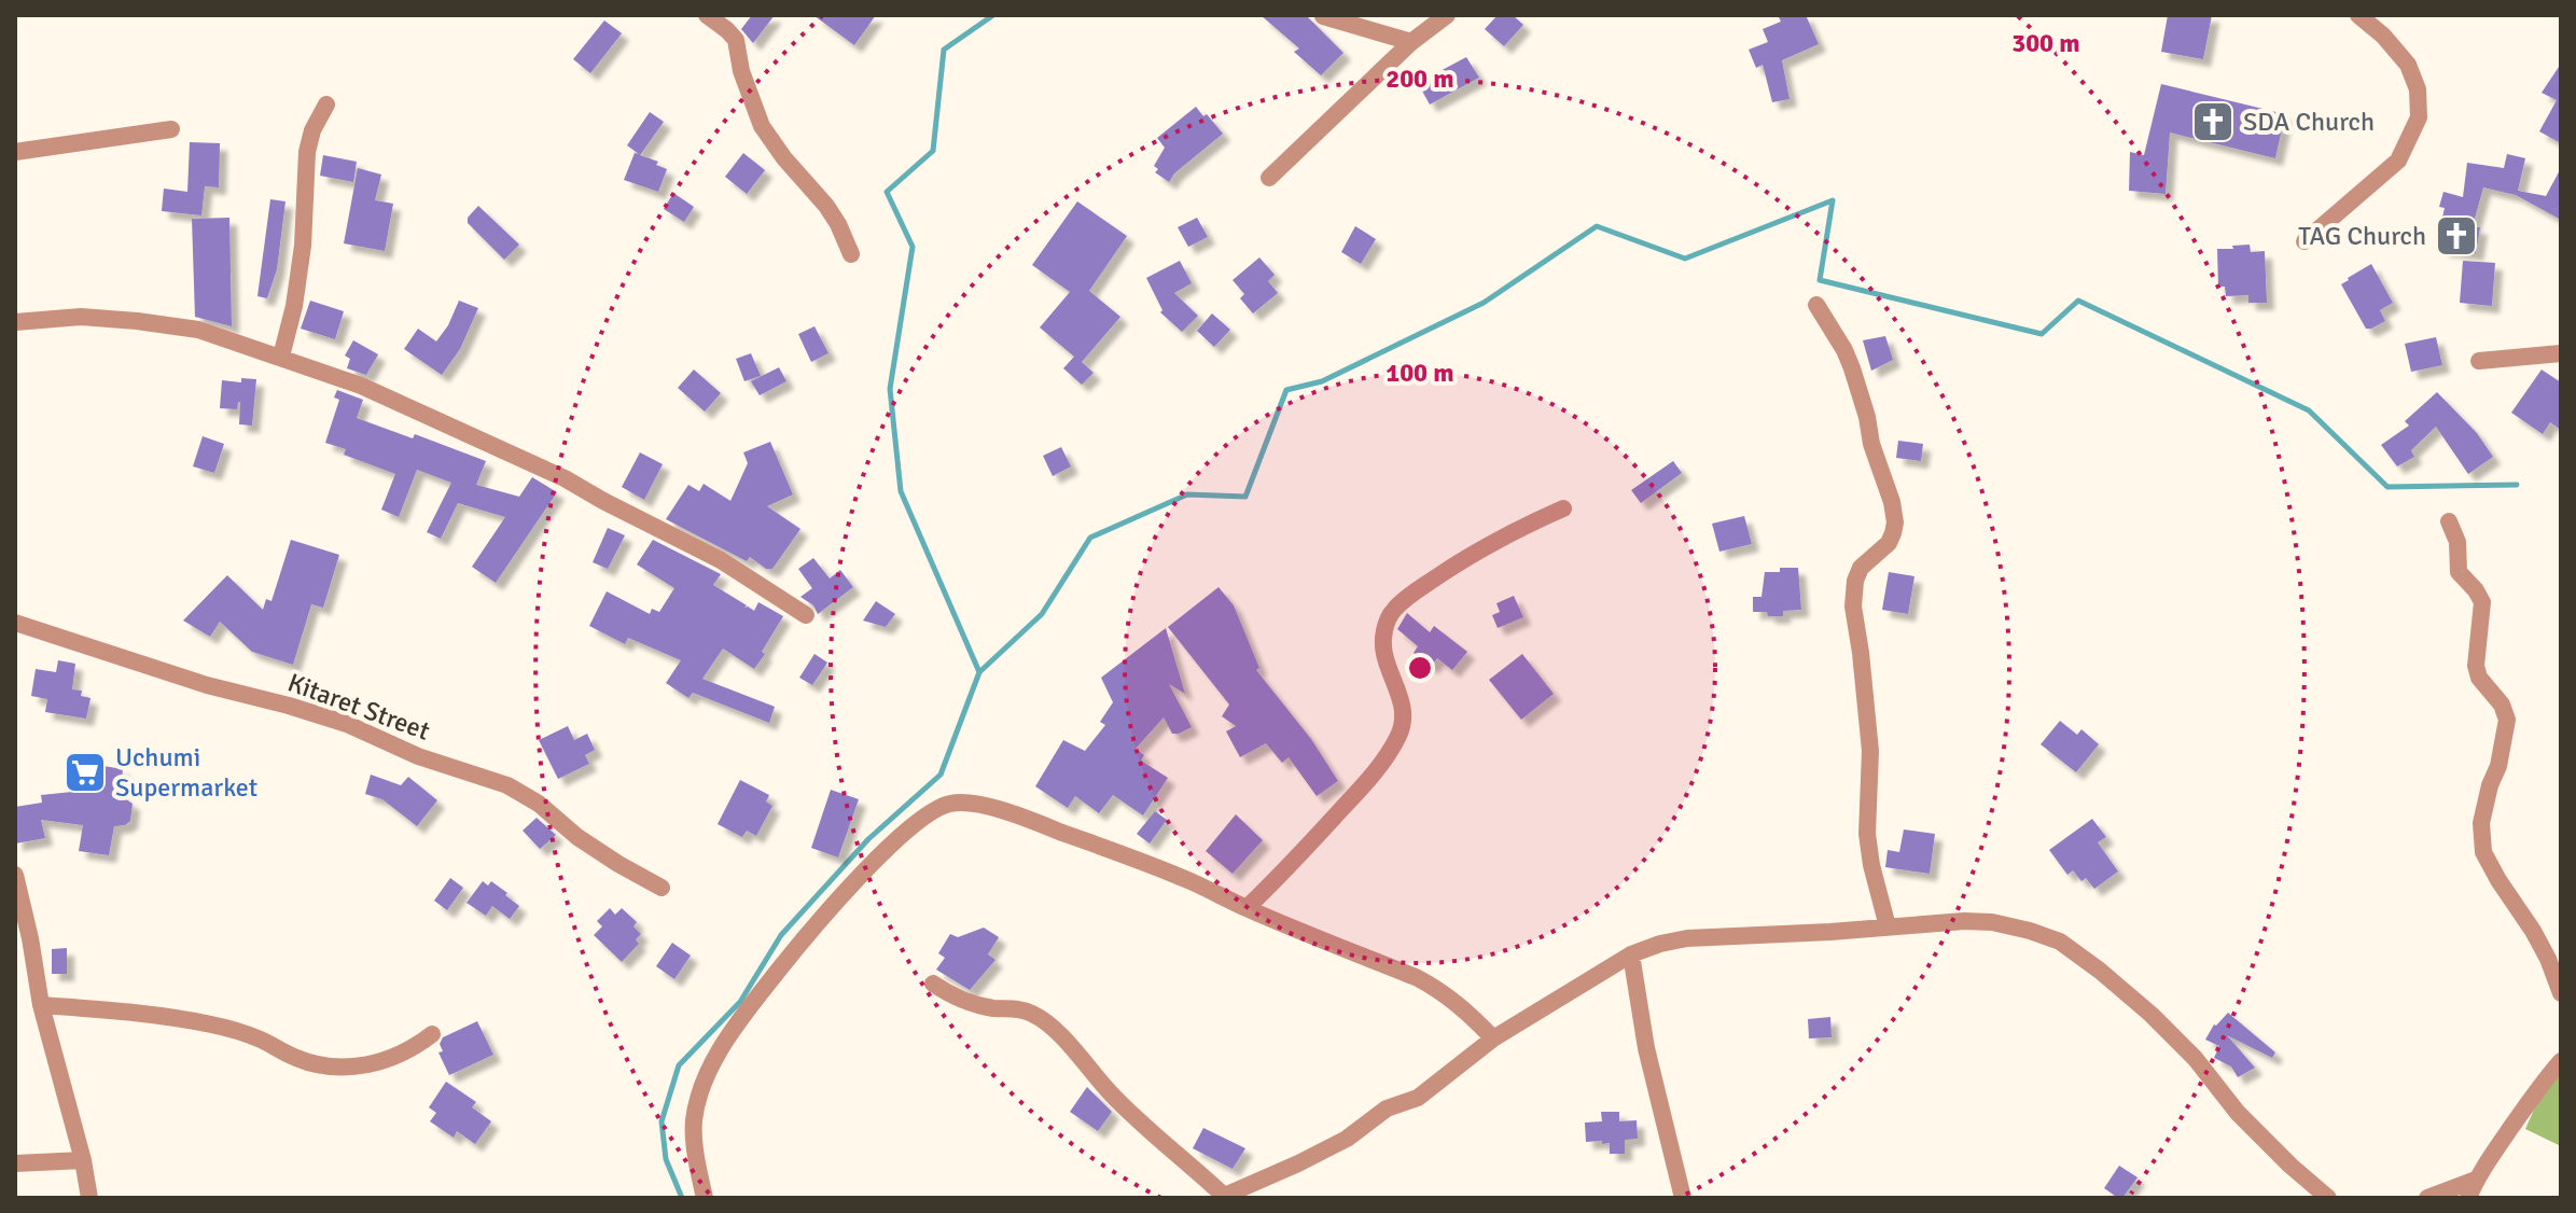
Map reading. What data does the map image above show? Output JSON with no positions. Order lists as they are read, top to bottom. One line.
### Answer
{"streets":{"street":["Kitaret Street"]},"places":{"church":["SDA Church","TAG Church"],"supermarket":["Uchumi Supermarket"]},"rings":["300 m","200 m","100 m"]}
